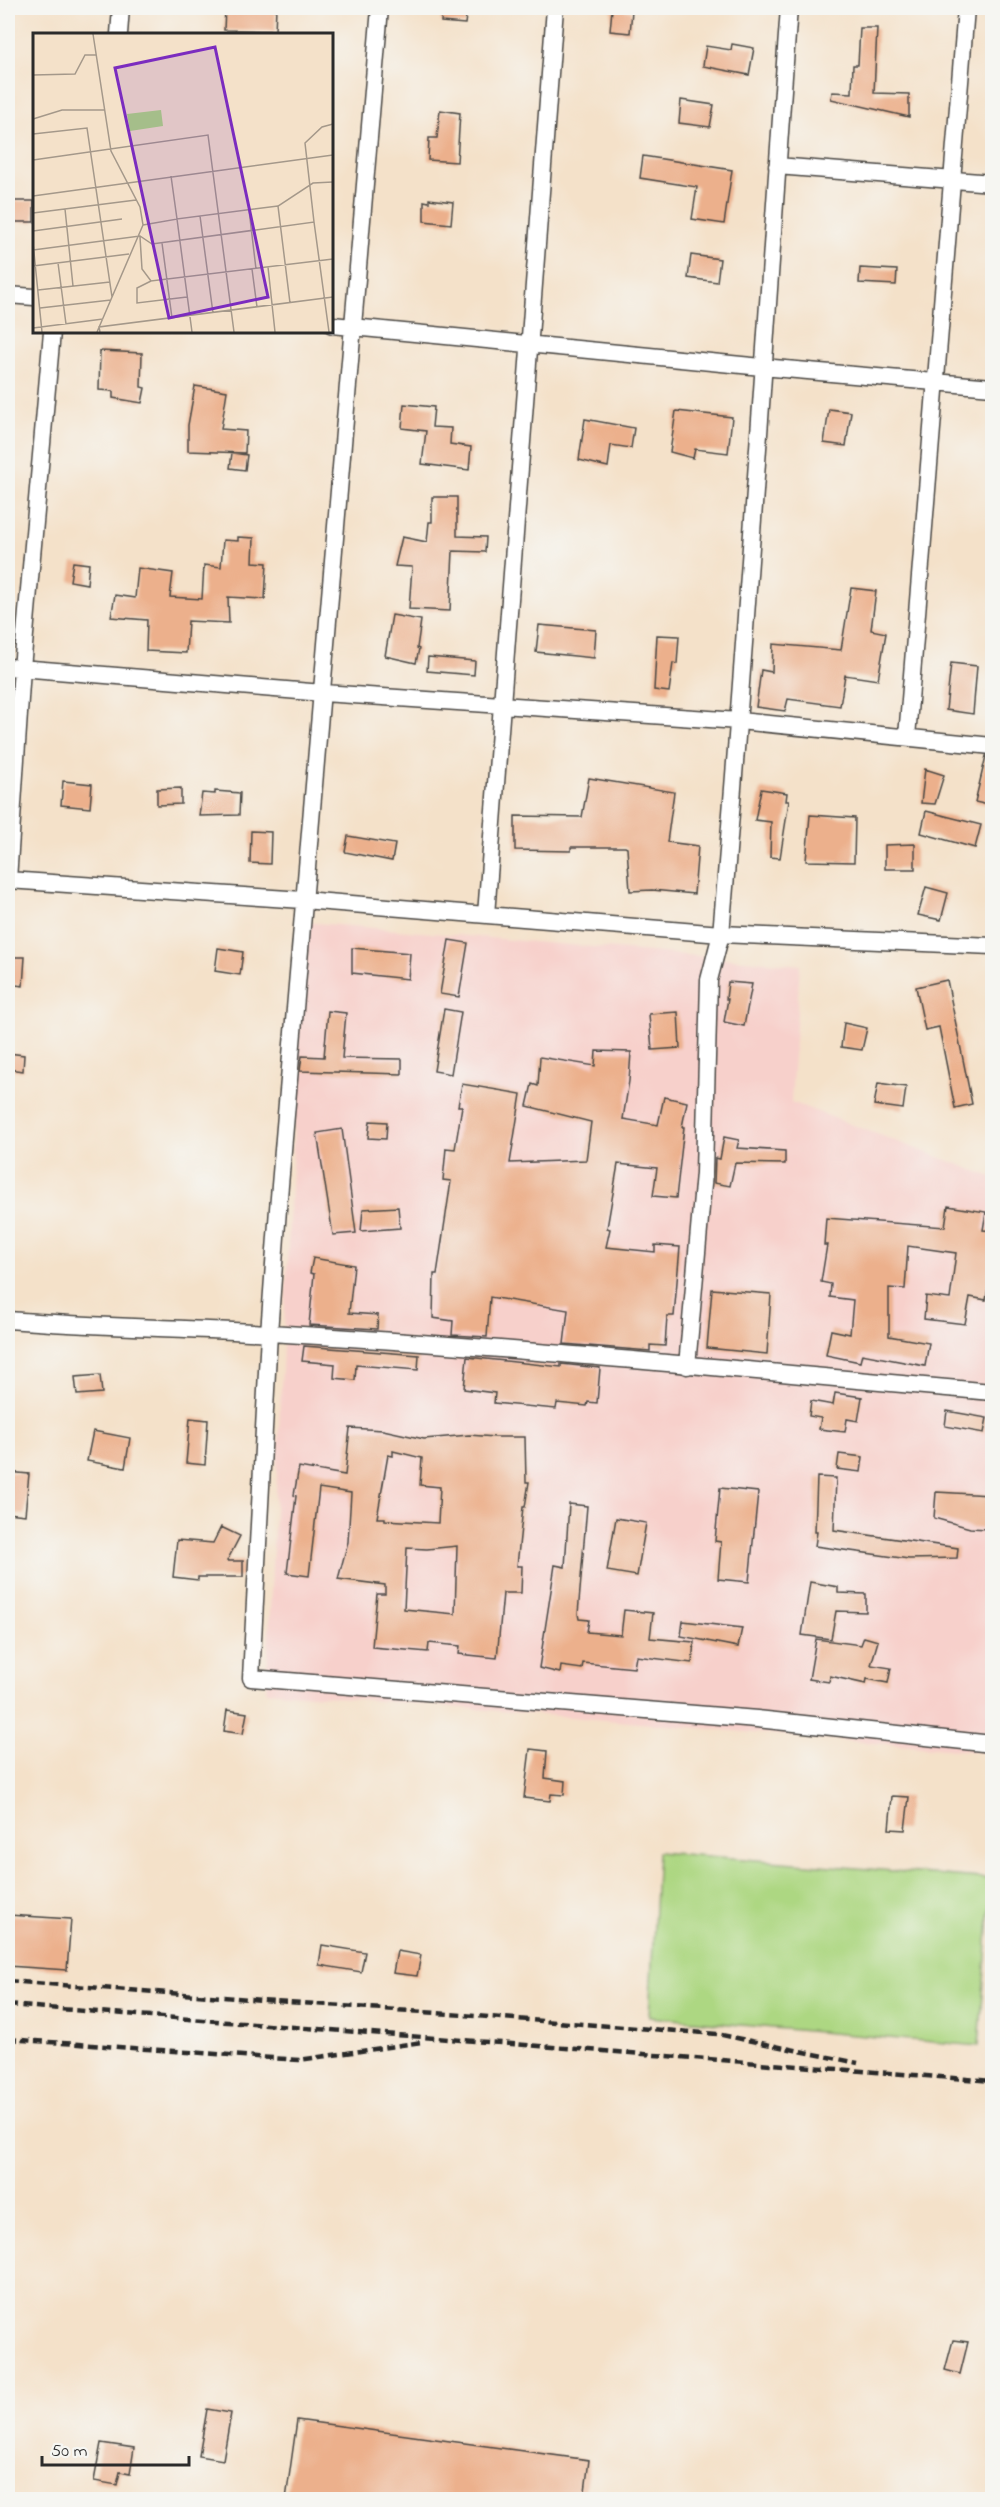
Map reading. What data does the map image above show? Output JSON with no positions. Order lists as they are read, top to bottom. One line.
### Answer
{"scale_bar":"50 m"}
